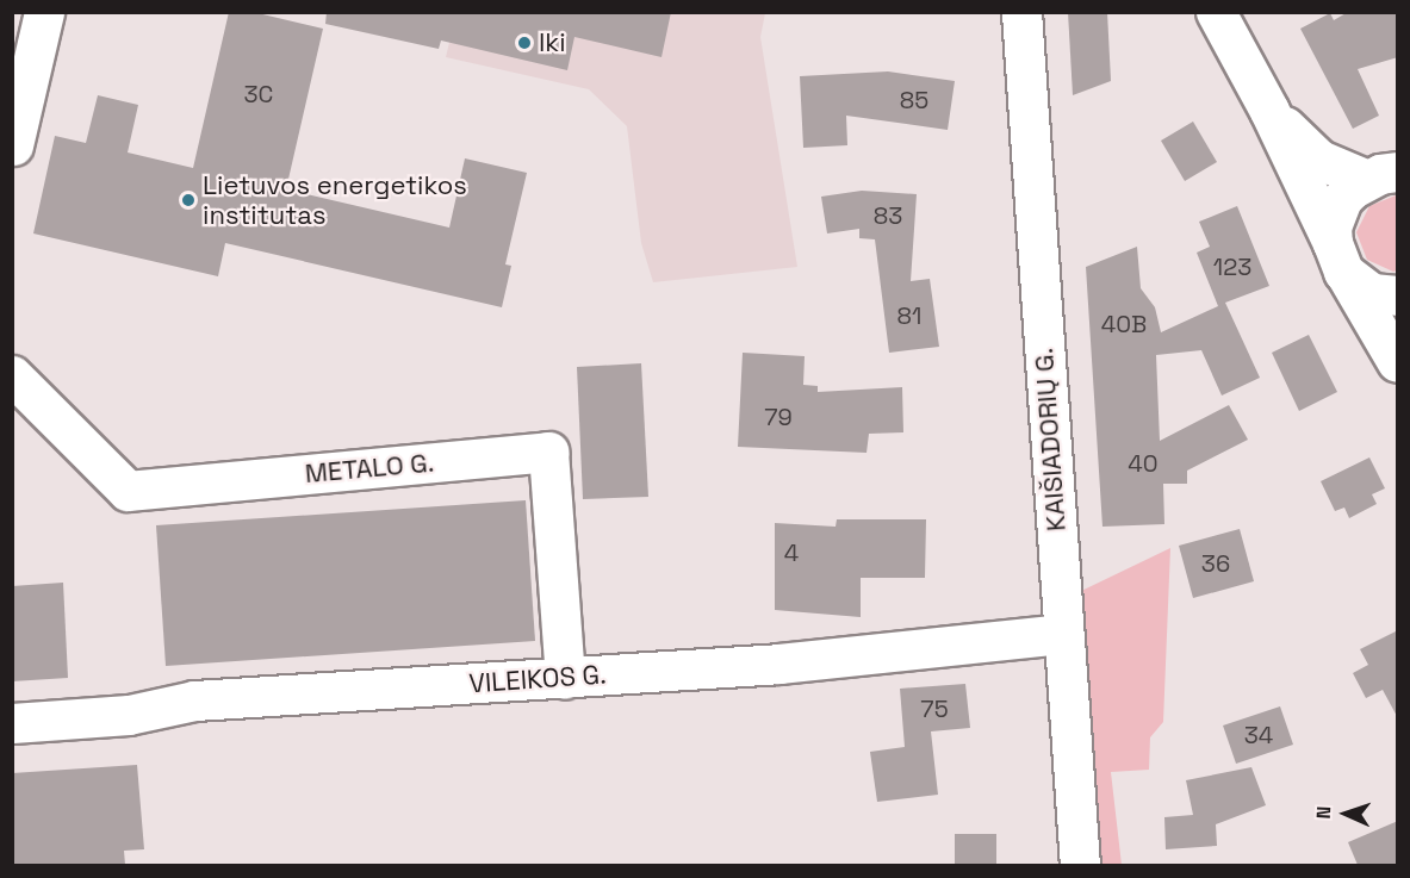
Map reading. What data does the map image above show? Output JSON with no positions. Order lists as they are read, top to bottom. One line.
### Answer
{"streets":{"street":["KAIŠIADORIŲ G.","METALO G.","VILEIKOS G."]},"crossings":[["KAIŠIADORIŲ G.","VILEIKOS G."],["METALO G.","VILEIKOS G."]],"places":["Iki","Lietuvos energetikos institutas"],"house_numbers":["3C","85","83","123","81","40B","79","40","4","36","75","34"],"north":"left"}
